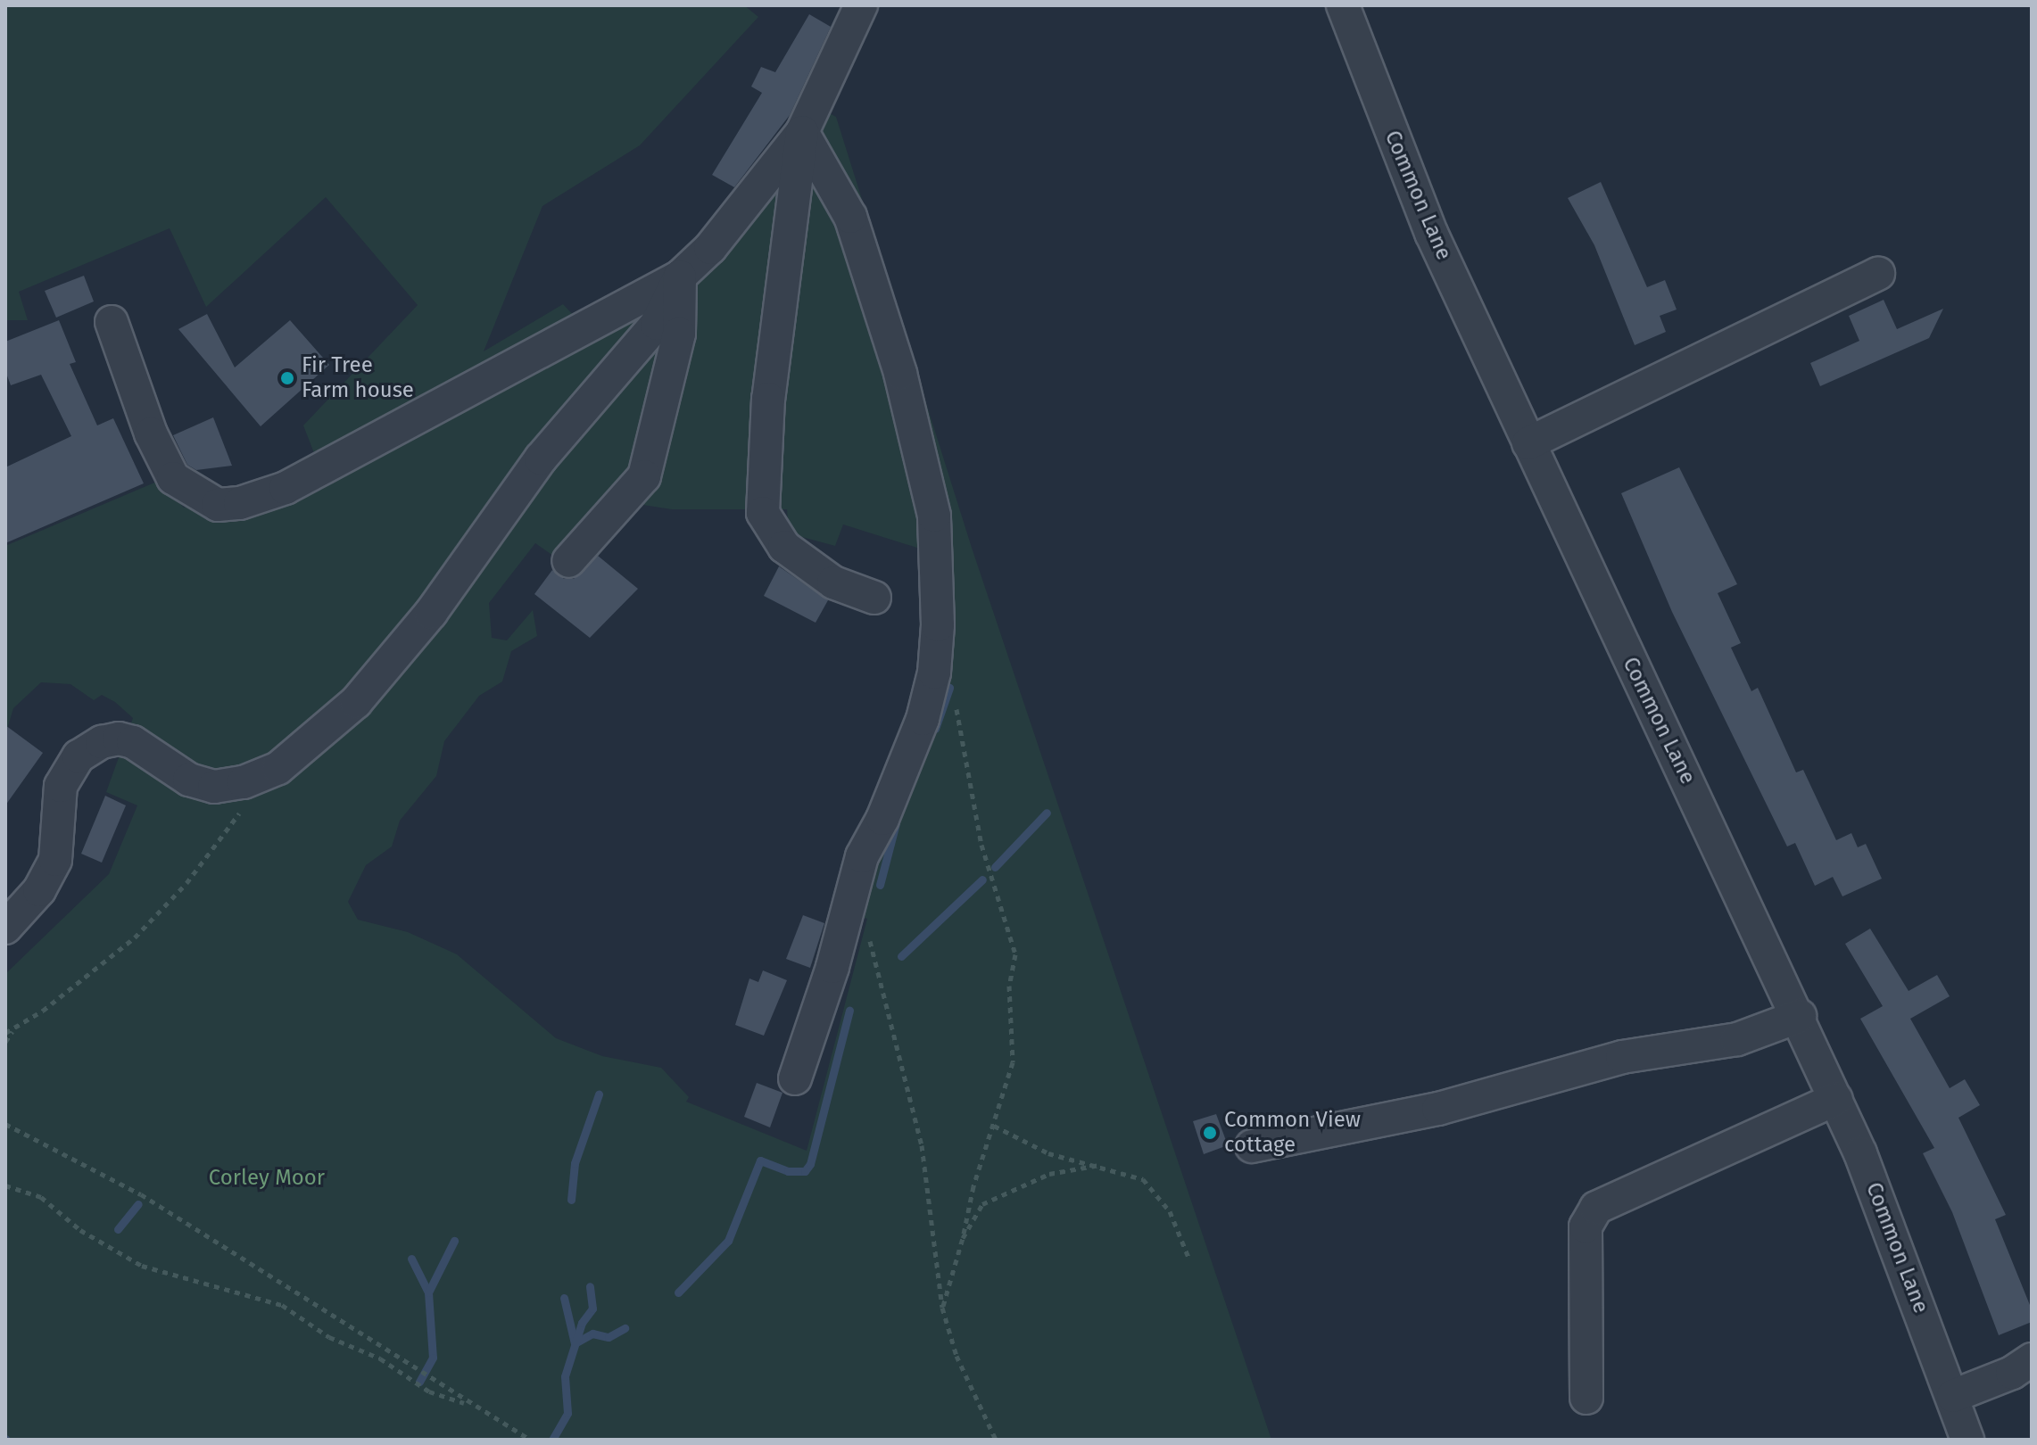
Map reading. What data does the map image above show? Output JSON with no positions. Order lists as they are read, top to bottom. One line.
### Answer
{"streets":{"street":["Common Lane"]},"parks":["Corley Moor"],"places":["Fir Tree Farm house","Common View cottage"]}
